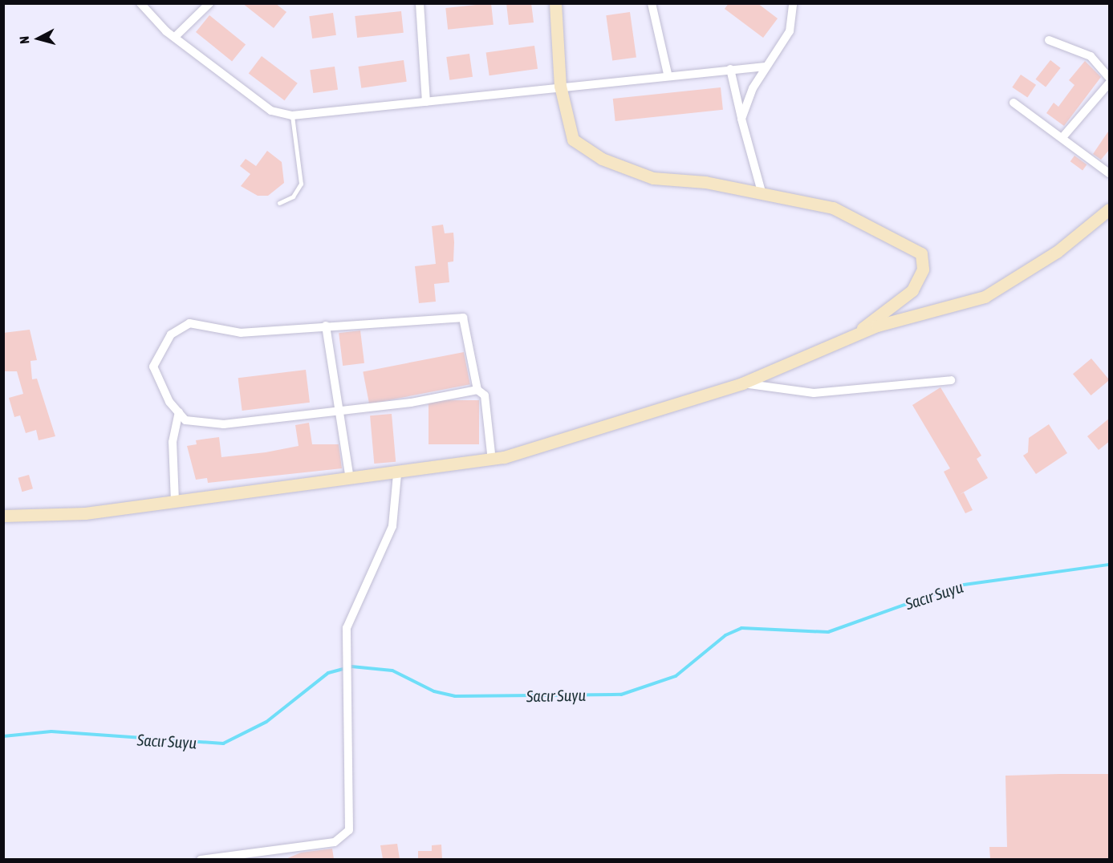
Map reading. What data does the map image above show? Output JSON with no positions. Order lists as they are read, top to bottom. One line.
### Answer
{"water":["Sacır Suyu"],"north":"left"}
